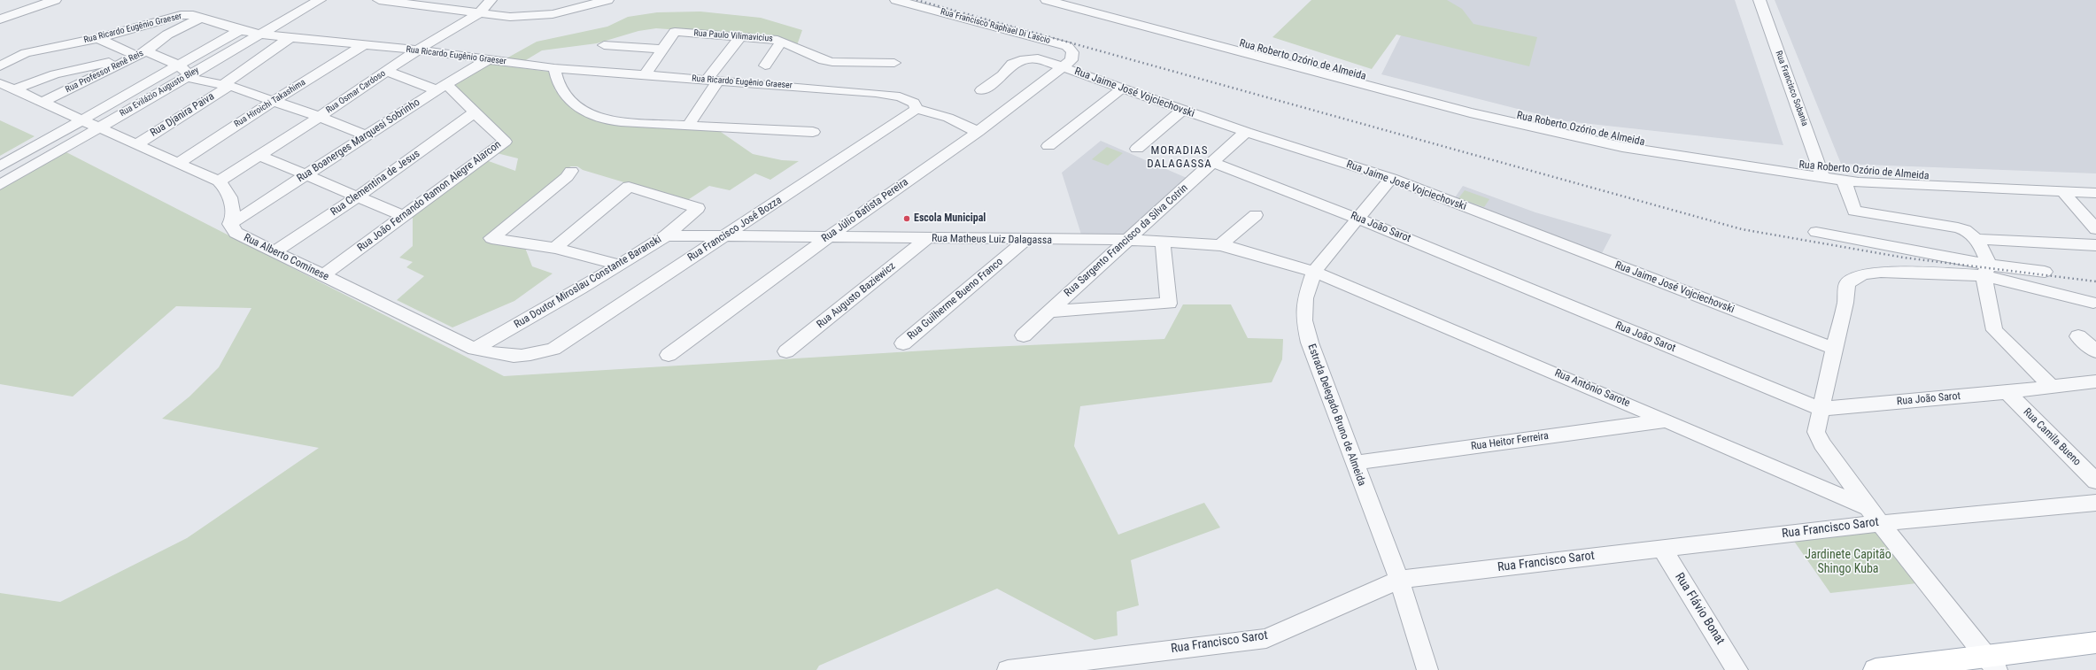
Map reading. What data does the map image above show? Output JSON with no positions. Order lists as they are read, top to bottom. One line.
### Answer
{"streets":{"street":["Rua Francisco Raphael Di Lascio","Rua Ricardo Eugênio Graeser","Rua Paulo Vilimavicius","Rua Roberto Ozório de Almeida","Rua Professor Renê Reis","Rua Francisco Sobania","Rua Evilázio Augusto Bley","Rua Osmar Cardoso","Rua Jaime José Vojciechovski","Rua Hiroichi Takashima","Rua Djanira Paiva","Rua Boanerges Marquesi Sobrinho","Rua Clementina de Jesus","Rua João Fernando Ramon Alegre Alarcon","Rua Júlio Batista Pereira","Rua João Sarot","Rua Francisco José Bozza","Rua Matheus Luiz Dalagassa","Rua Sargento Francisco da Silva Cotrin","Rua Alberto Cominese","Rua Doutor Miroslau Constante Baranski","Rua Augusto Baziewicz","Rua Guilherme Bueno Franco","Rua Antônio Sarote","Estrada Delegado Bruno de Almeida","Rua Camila Bueno","Rua Heitor Ferreira","Rua Francisco Sarot","Rua Flávio Bonat"]},"crossings":[["Rua Francisco Raphael Di Lascio","Rua Jaime José Vojciechovski"],["Rua Francisco Raphael Di Lascio","Rua Júlio Batista Pereira"],["Rua Ricardo Eugênio Graeser","Rua Professor Renê Reis"],["Rua Ricardo Eugênio Graeser","Rua Evilázio Augusto Bley"],["Rua Ricardo Eugênio Graeser","Rua Osmar Cardoso"],["Rua Ricardo Eugênio Graeser","Rua Hiroichi Takashima"],["Rua Ricardo Eugênio Graeser","Rua Djanira Paiva"],["Rua Ricardo Eugênio Graeser","Rua Boanerges Marquesi Sobrinho"],["Rua Ricardo Eugênio Graeser","Rua Francisco José Bozza"],["Rua Roberto Ozório de Almeida","Rua Francisco Sobania"],["Rua Osmar Cardoso","Rua João Fernando Ramon Alegre Alarcon"],["Rua Jaime José Vojciechovski","Rua Júlio Batista Pereira"],["Rua Jaime José Vojciechovski","Rua Sargento Francisco da Silva Cotrin"],["Rua Jaime José Vojciechovski","Estrada Delegado Bruno de Almeida"],["Rua Boanerges Marquesi Sobrinho","Rua João Fernando Ramon Alegre Alarcon"],["Rua Boanerges Marquesi Sobrinho","Rua Alberto Cominese"],["Rua Clementina de Jesus","Rua João Fernando Ramon Alegre Alarcon"],["Rua Clementina de Jesus","Rua Alberto Cominese"],["Rua João Fernando Ramon Alegre Alarcon","Rua Alberto Cominese"],["Rua Júlio Batista Pereira","Rua Matheus Luiz Dalagassa"],["Rua João Sarot","Rua Sargento Francisco da Silva Cotrin"],["Rua João Sarot","Estrada Delegado Bruno de Almeida"],["Rua João Sarot","Rua Camila Bueno"],["Rua Francisco José Bozza","Rua Matheus Luiz Dalagassa"],["Rua Francisco José Bozza","Rua Alberto Cominese"],["Rua Matheus Luiz Dalagassa","Rua Sargento Francisco da Silva Cotrin"],["Rua Matheus Luiz Dalagassa","Rua Doutor Miroslau Constante Baranski"],["Rua Matheus Luiz Dalagassa","Rua Augusto Baziewicz"],["Rua Matheus Luiz Dalagassa","Rua Guilherme Bueno Franco"],["Rua Matheus Luiz Dalagassa","Rua Antônio Sarote"],["Rua Matheus Luiz Dalagassa","Estrada Delegado Bruno de Almeida"],["Rua Alberto Cominese","Rua Doutor Miroslau Constante Baranski"],["Rua Antônio Sarote","Estrada Delegado Bruno de Almeida"],["Rua Antônio Sarote","Rua Heitor Ferreira"],["Rua Antônio Sarote","Rua Francisco Sarot"],["Estrada Delegado Bruno de Almeida","Rua Heitor Ferreira"],["Estrada Delegado Bruno de Almeida","Rua Francisco Sarot"],["Rua Francisco Sarot","Rua Flávio Bonat"]],"districts":["MORADIAS DALAGASSA"],"parks":["Jardinete Capitão Shingo Kuba"],"places":["Escola Municipal"]}
